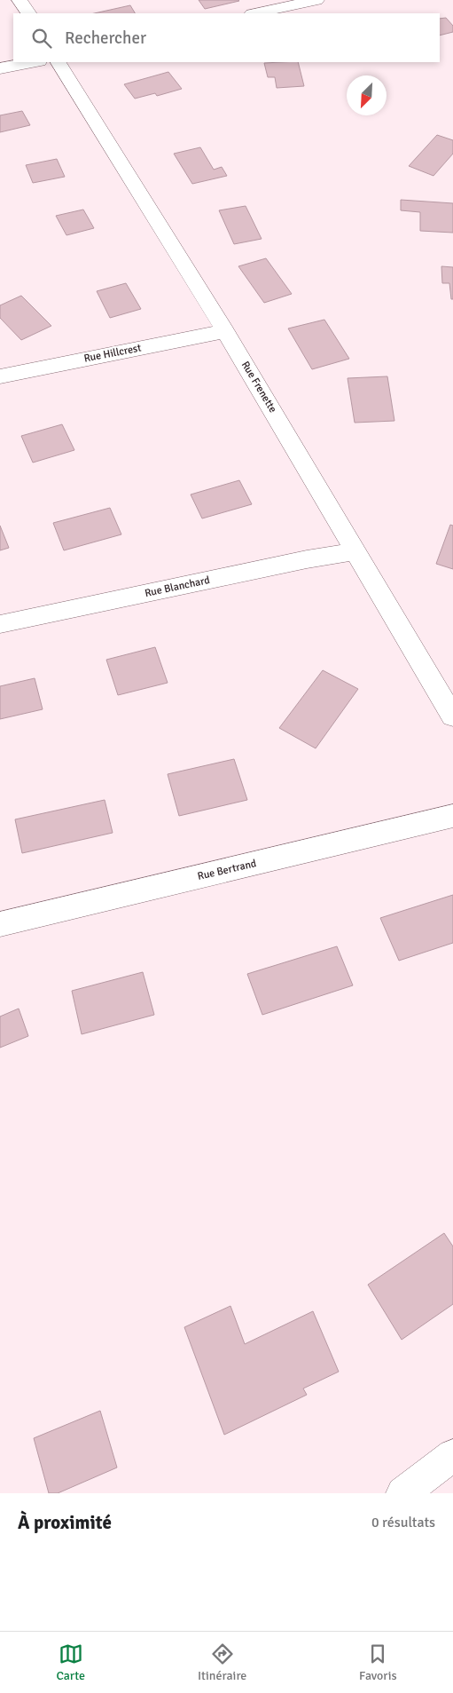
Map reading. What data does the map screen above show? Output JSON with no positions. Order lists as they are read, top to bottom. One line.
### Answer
{"streets":{"street":["Rue Hillcrest","Rue Frenette","Rue Blanchard","Rue Bertrand"]},"crossings":[["Rue Hillcrest","Rue Frenette"],["Rue Frenette","Rue Blanchard"]],"north":"bottom left","page":{"search":"Rechercher","heading":["À proximité","0 résultats"],"nav":["Carte","Itinéraire","Favoris"]}}
